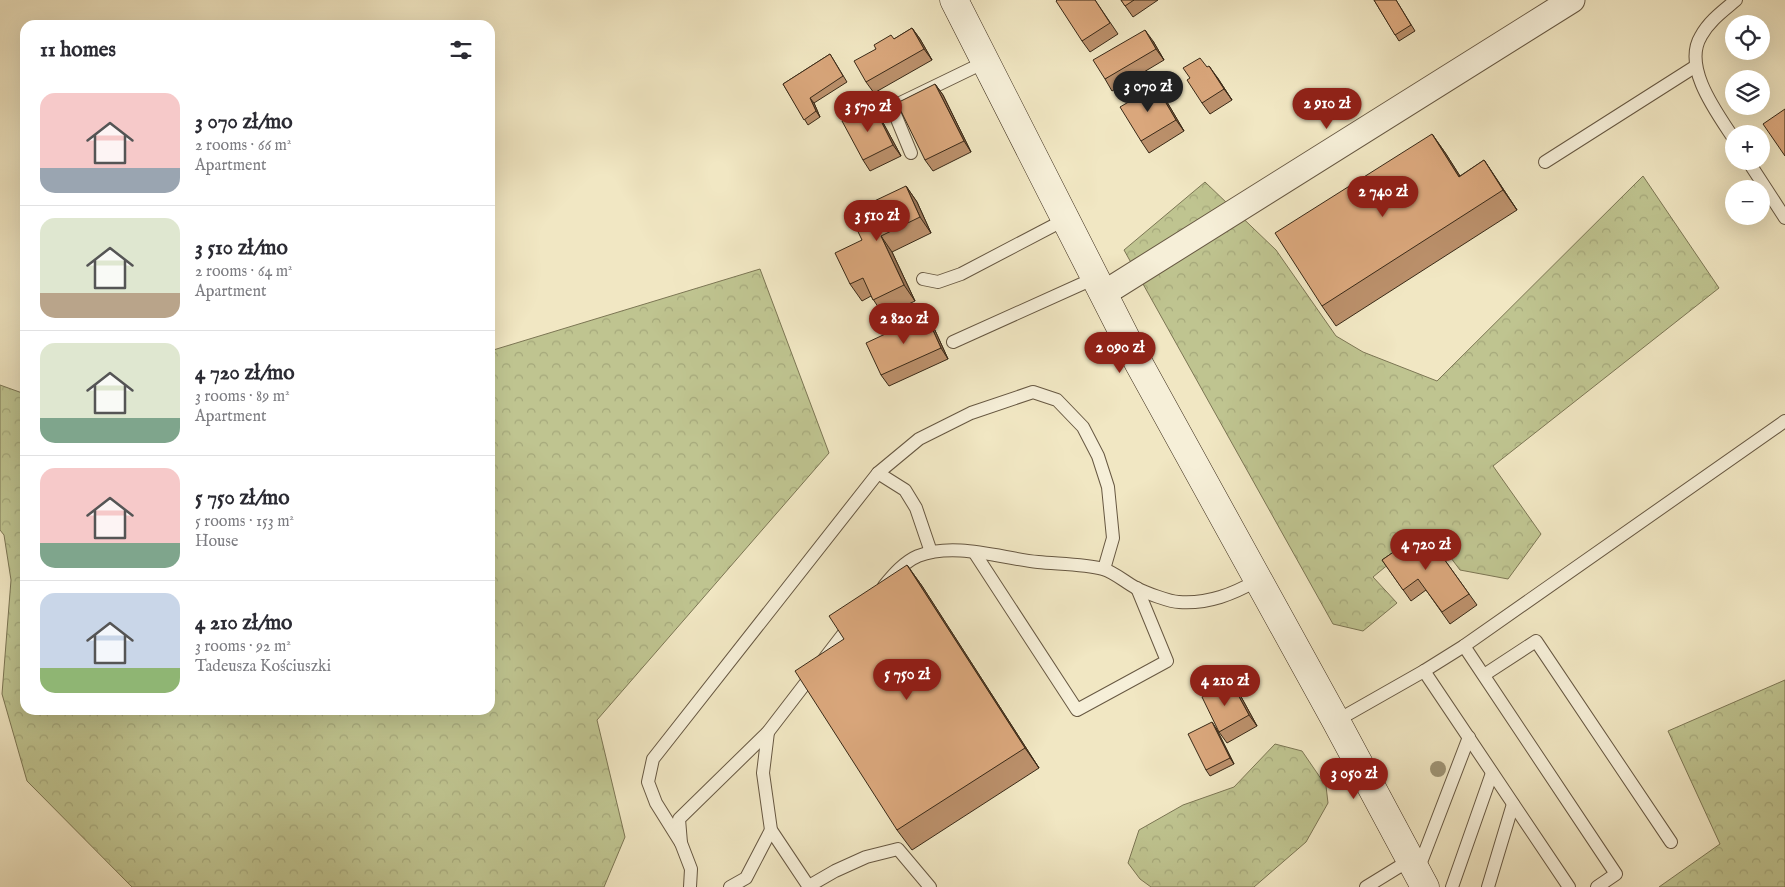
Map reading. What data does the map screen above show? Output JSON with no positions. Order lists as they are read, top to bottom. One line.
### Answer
{"page":{"map_buttons":["+","−"],"heading":"11 homes","price":["3 070 zł","2 910 zł","3 570 zł","2 740 zł","3 510 zł","2 820 zł","2 090 zł","4 720 zł","5 750 zł","4 210 zł","3 050 zł"],"list":[{"name":"3 070 zł/mo","note":"2 rooms · 66 m² · Apartment"},{"name":"3 510 zł/mo","note":"2 rooms · 64 m² · Apartment"},{"name":"4 720 zł/mo","note":"3 rooms · 89 m² · Apartment"},{"name":"5 750 zł/mo","note":"5 rooms · 153 m² · House"},{"name":"4 210 zł/mo","note":"3 rooms · 92 m² · Tadeusza Kościuszki"}]}}
